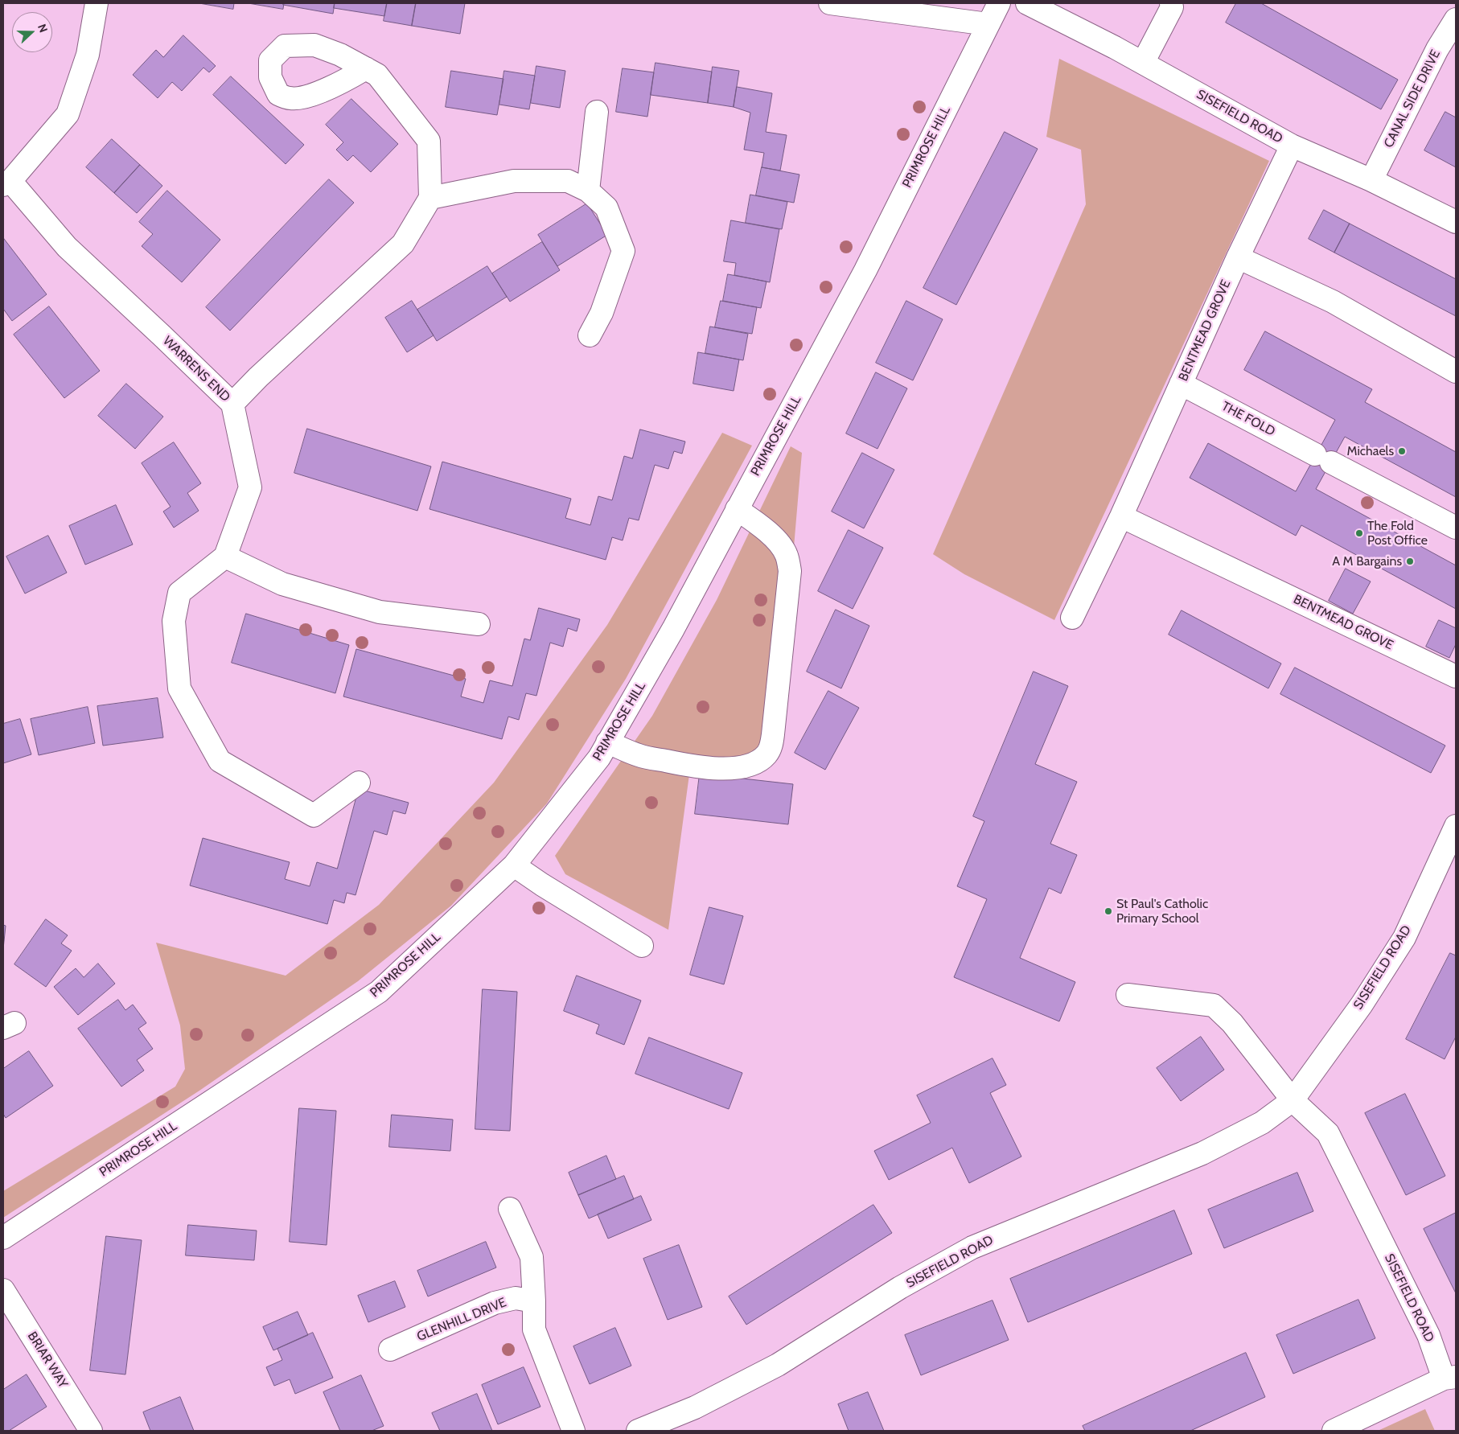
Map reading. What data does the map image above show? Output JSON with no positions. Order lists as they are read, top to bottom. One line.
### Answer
{"streets":{"street":["CANAL SIDE DRIVE","SISEFIELD ROAD","PRIMROSE HILL","BENTMEAD GROVE","WARRENS END","THE FOLD","GLENHILL DRIVE","BRIAR WAY"]},"crossings":[["CANAL SIDE DRIVE","SISEFIELD ROAD"],["SISEFIELD ROAD","BENTMEAD GROVE"],["BENTMEAD GROVE","THE FOLD"]],"places":["Michaels","The Fold Post Office","A M Bargains","St Paul's Catholic Primary School"],"north":"right"}
